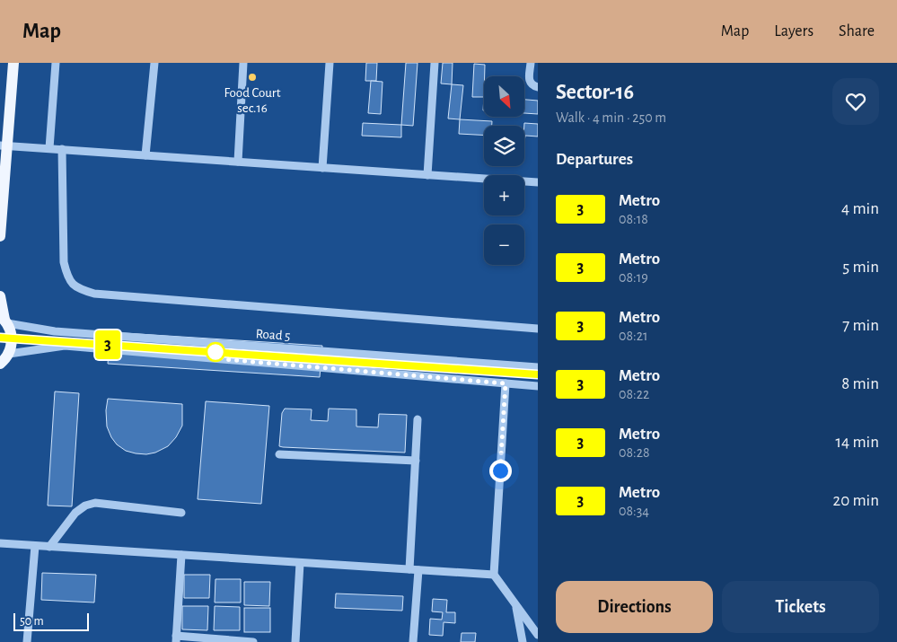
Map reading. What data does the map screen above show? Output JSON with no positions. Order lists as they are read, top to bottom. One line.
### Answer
{"streets":{"street":["Road 5"]},"places":["Food Court sec.16"],"lines":["metro line 3"],"scale_bar":"50 m","north":"bottom right","page":{"header":"Map","nav":["Map","Layers","Share"],"on_map":"3","heading":[["Sector-16","Walk · 4 min · 250 m"],"Departures"],"map_buttons":["+","−"],"list":[{"mark":"3","name":"Metro","note":"08:18","value":"4 min"},{"mark":"3","name":"Metro","note":"08:19","value":"5 min"},{"mark":"3","name":"Metro","note":"08:21","value":"7 min"},{"mark":"3","name":"Metro","note":"08:22","value":"8 min"},{"mark":"3","name":"Metro","note":"08:28","value":"14 min"},{"mark":"3","name":"Metro","note":"08:34","value":"20 min"}],"buttons":["Directions","Tickets"],"scale":"50 m"}}
